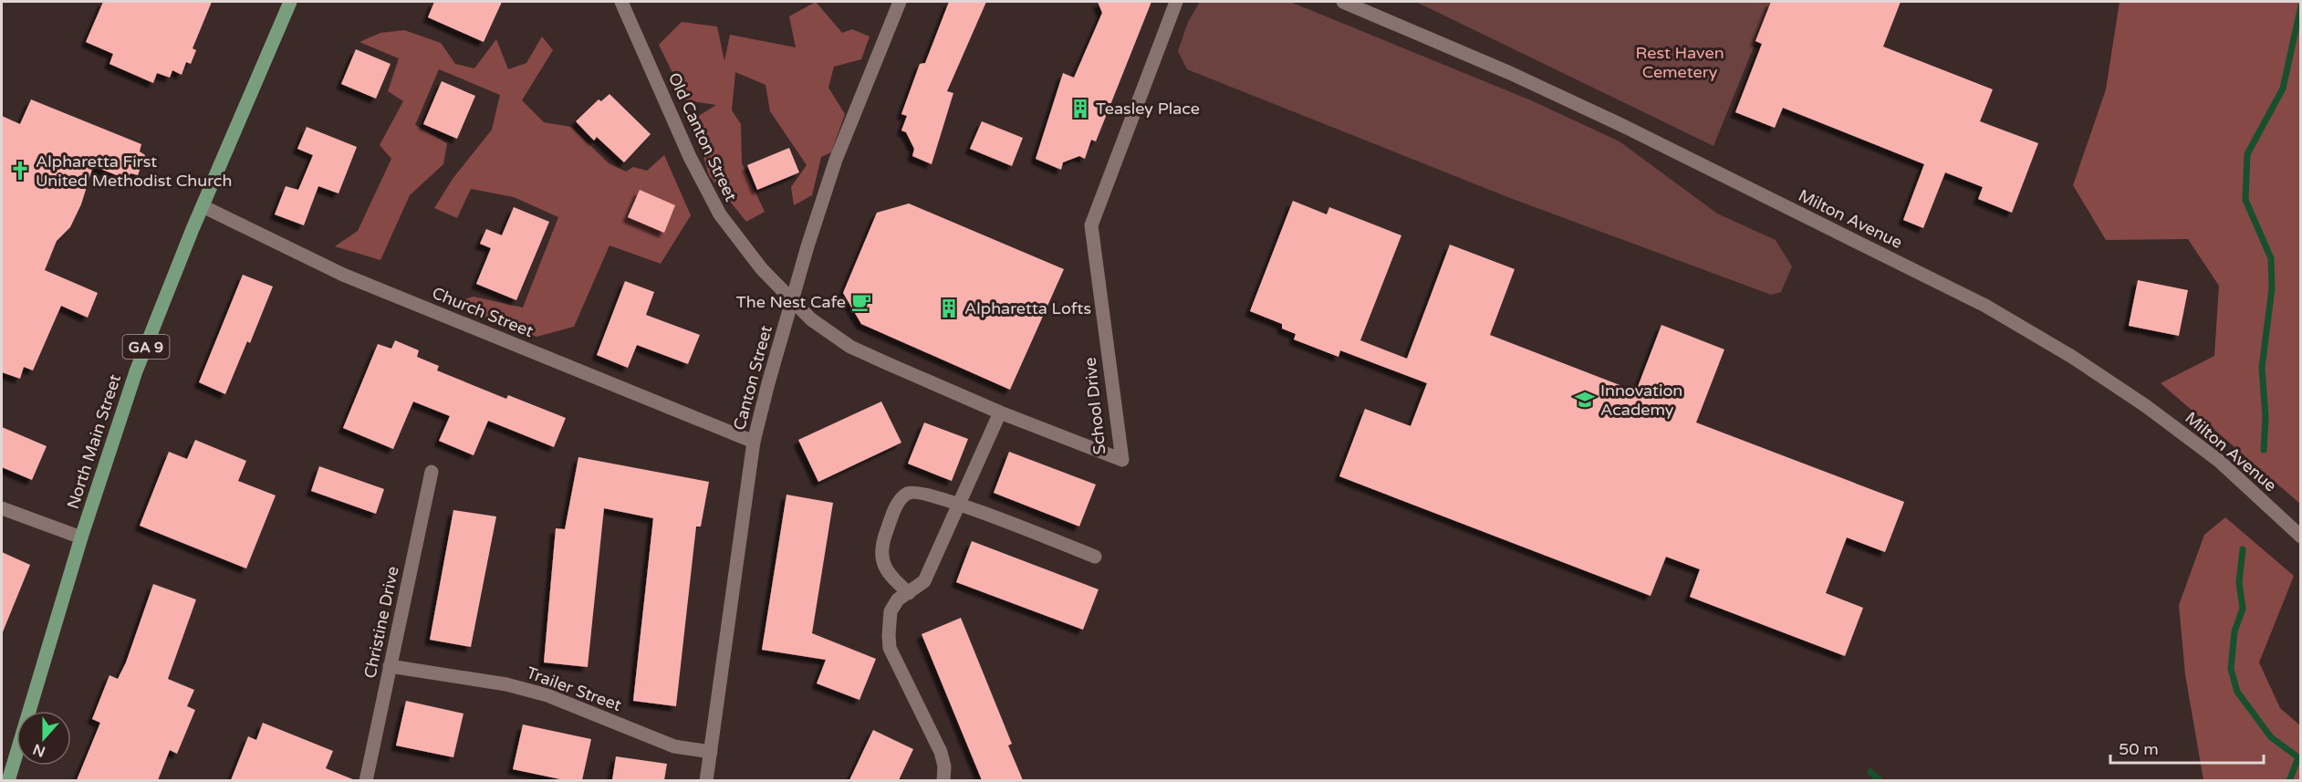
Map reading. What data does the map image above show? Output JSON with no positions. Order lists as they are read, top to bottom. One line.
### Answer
{"streets":{"main road":["GA 9","North Main Street"],"street":["Old Canton Street","Milton Avenue","Church Street","Canton Street","School Drive","Christine Drive","Trailer Street"]},"crossings":[["Old Canton Street","Canton Street"],["Old Canton Street","School Drive"],["Church Street","Canton Street"],["Church Street","North Main Street"],["Canton Street","School Drive"],["Canton Street","Trailer Street"],["Christine Drive","Trailer Street"]],"parks":["Rest Haven Cemetery"],"places":{"building":["Teasley Place","Alpharetta Lofts"],"church":["Alpharetta First United Methodist Church"],"cafe":["The Nest Cafe"],"school or university":["Innovation Academy"]},"scale_bar":"50 m","north":"bottom"}
